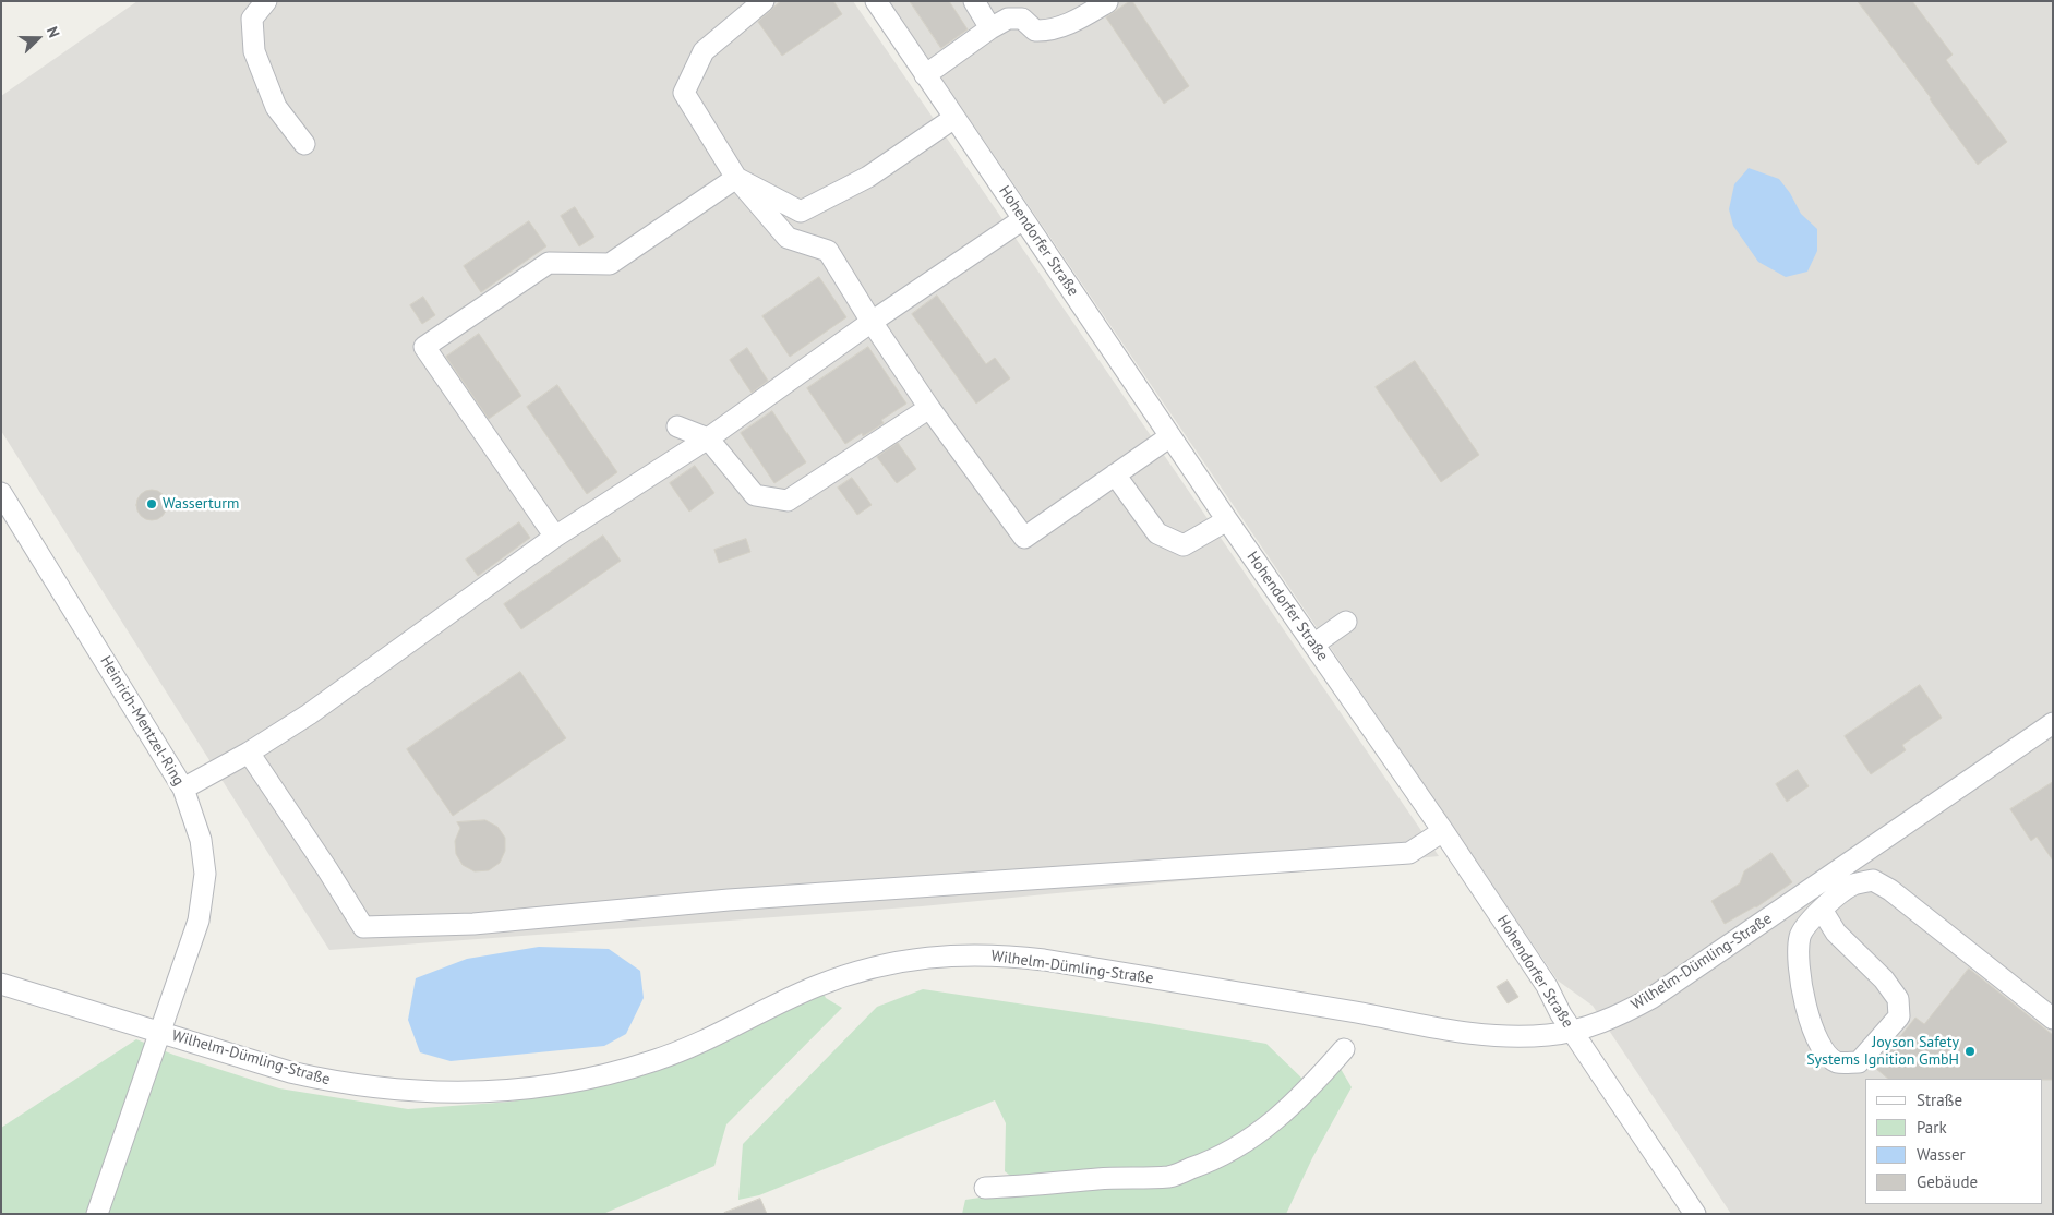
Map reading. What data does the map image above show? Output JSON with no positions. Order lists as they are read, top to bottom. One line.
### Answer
{"streets":{"street":["Hohendorfer Straße","Heinrich-Mentzel-Ring","Wilhelm-Dümling-Straße"]},"crossings":[["Hohendorfer Straße","Wilhelm-Dümling-Straße"],["Heinrich-Mentzel-Ring","Wilhelm-Dümling-Straße"]],"places":["Wasserturm","Joyson Safety Systems Ignition GmbH"],"legend":["Straße","Park","Wasser","Gebäude"],"north":"right"}
